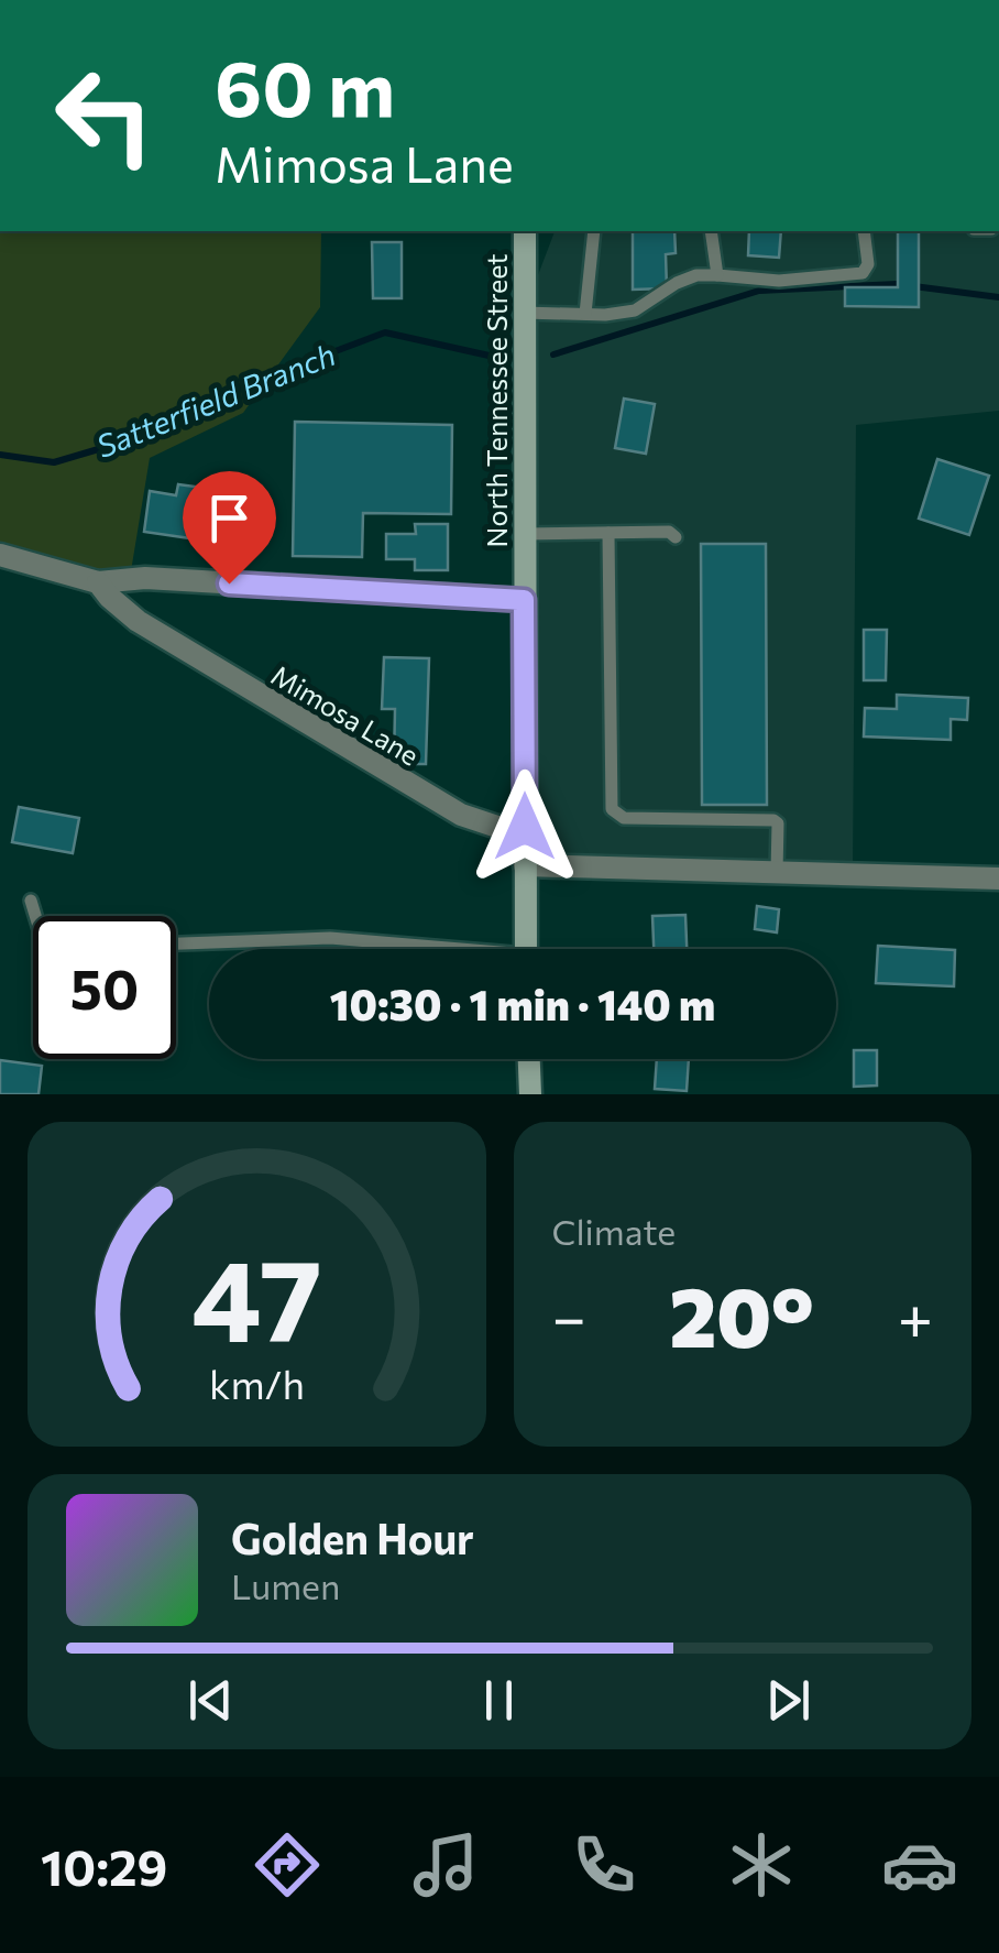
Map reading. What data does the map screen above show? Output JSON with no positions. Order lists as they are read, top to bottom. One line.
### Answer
{"streets":{"main road":["North Tennessee Street"],"street":["Mimosa Lane"]},"crossings":[["North Tennessee Street","Mimosa Lane"]],"water":["Satterfield Branch"],"page":{"turn":["60 m","Mimosa Lane"],"limit":"50","trip":"10:30 · 1 min · 140 m","tile":"Climate","heat":["−","20°","+"],"song":["Golden Hour","Lumen"],"tabs":"10:29","gauge":["47","km/h"]}}
